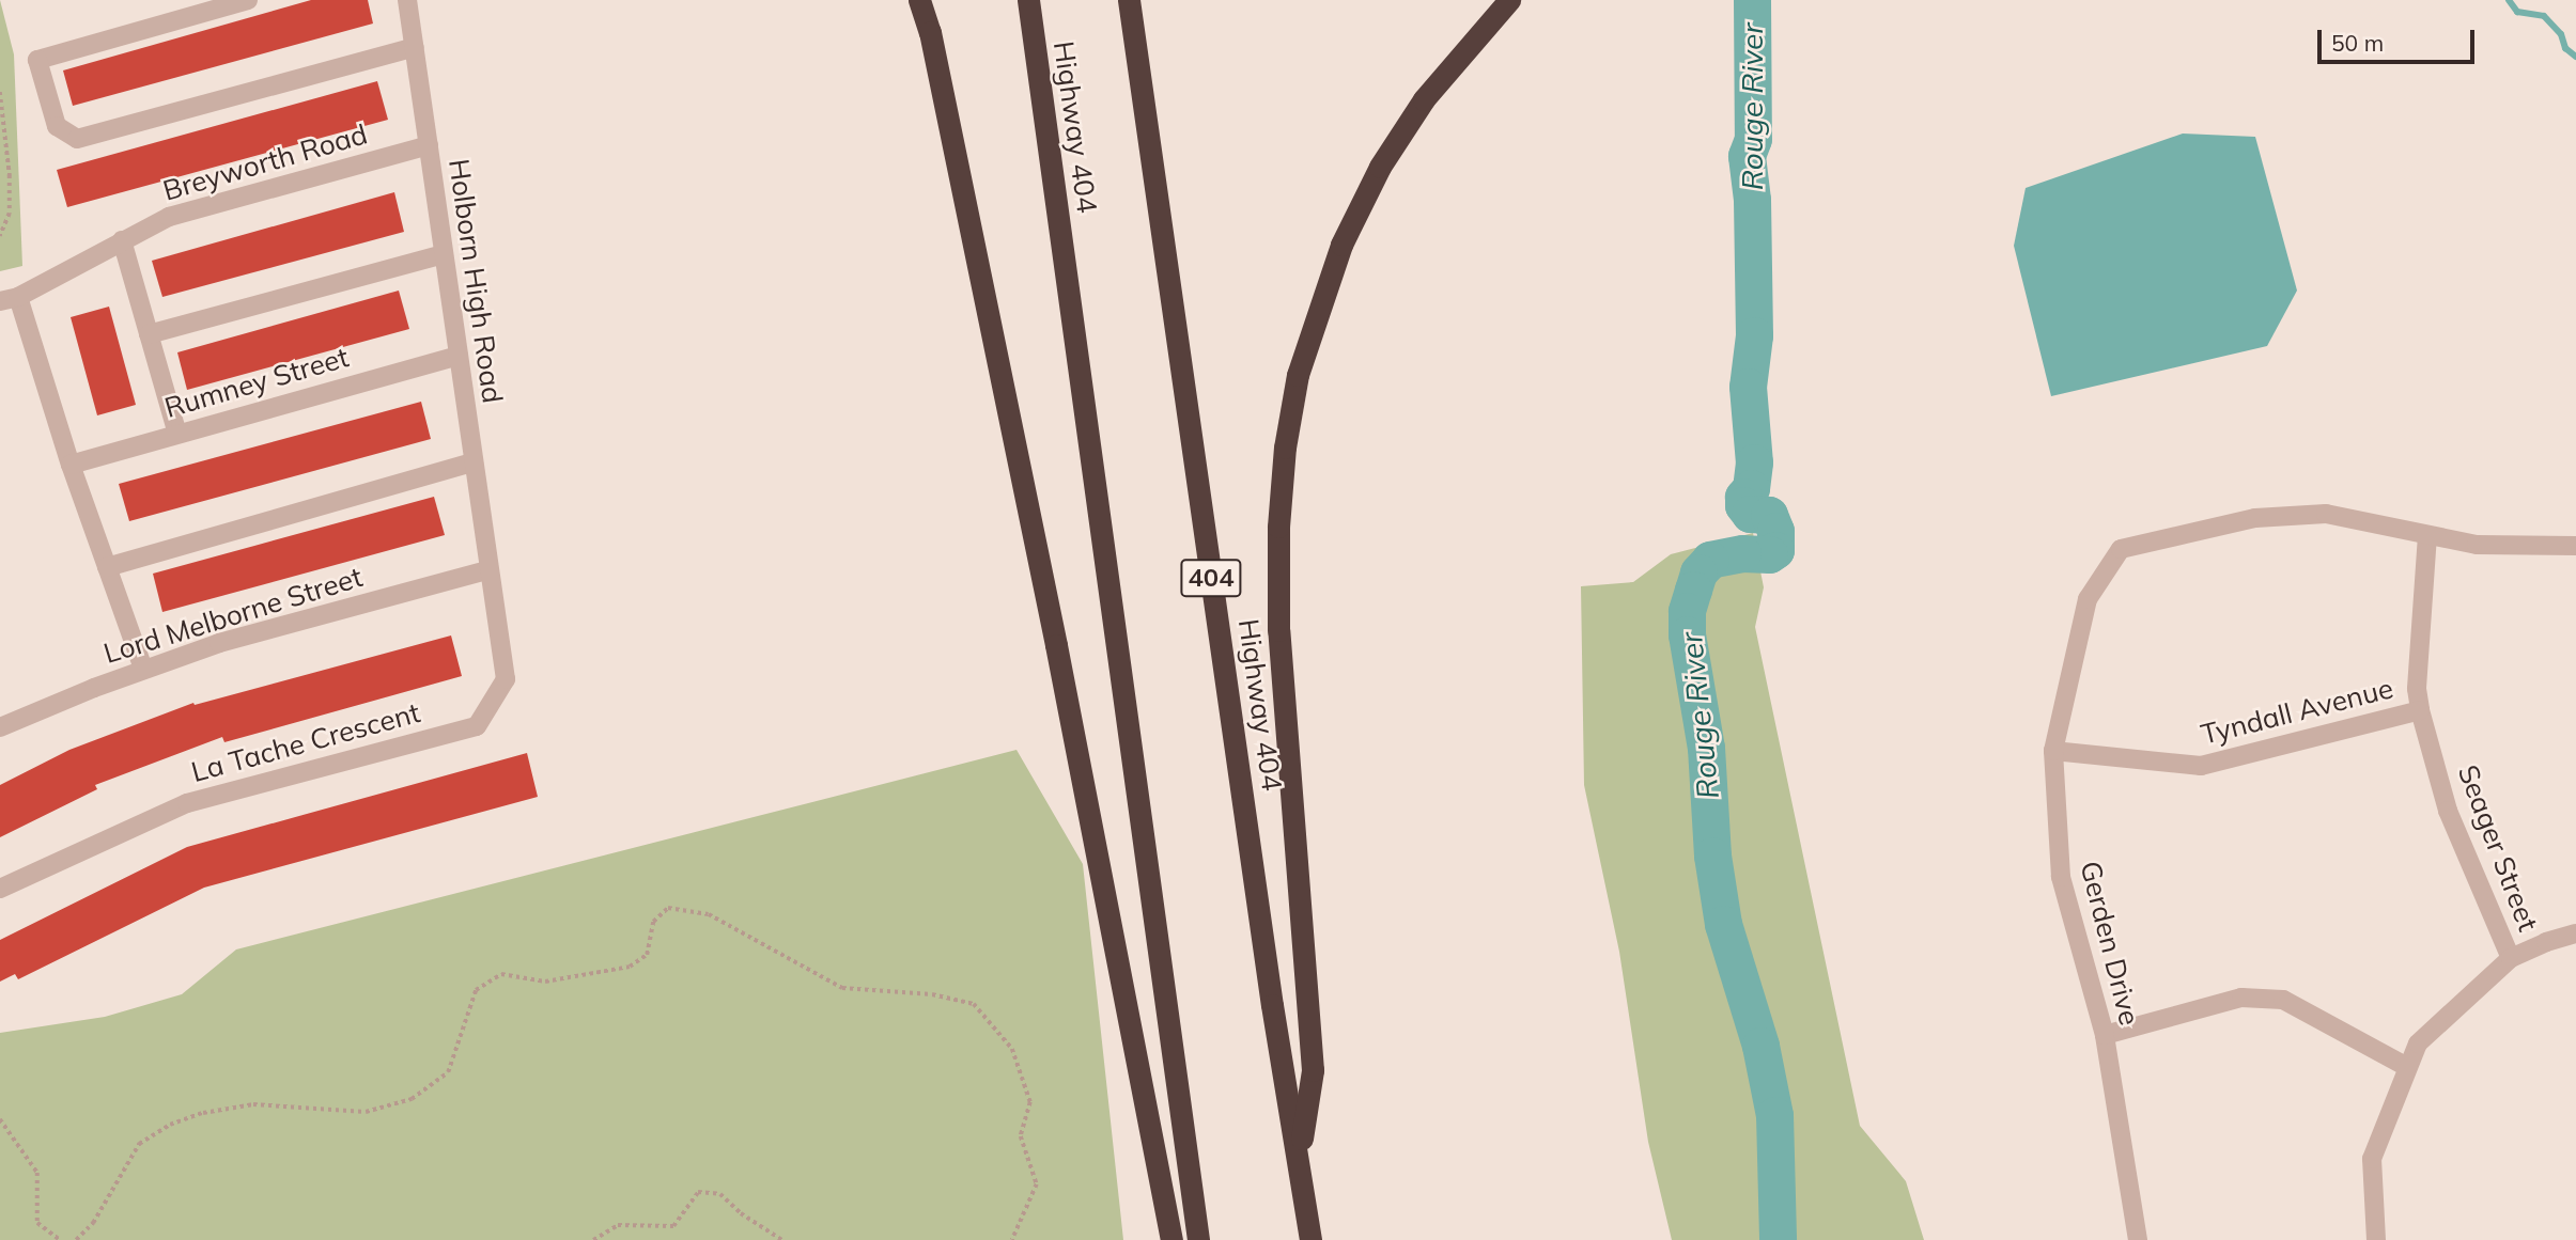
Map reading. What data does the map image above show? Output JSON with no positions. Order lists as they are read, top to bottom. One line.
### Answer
{"streets":{"highway":["Highway 404","404"],"street":["Breyworth Road","Holborn High Road","Rumney Street","Lord Melborne Street","Tyndall Avenue","La Tache Crescent","Seager Street","Gerden Drive"]},"crossings":[["Breyworth Road","Holborn High Road"],["Holborn High Road","Rumney Street"],["Holborn High Road","Lord Melborne Street"],["Holborn High Road","La Tache Crescent"],["Lord Melborne Street","La Tache Crescent"],["Tyndall Avenue","Seager Street"],["Tyndall Avenue","Gerden Drive"],["Seager Street","Gerden Drive"]],"water":["Rouge River"],"scale_bar":"50 m"}
